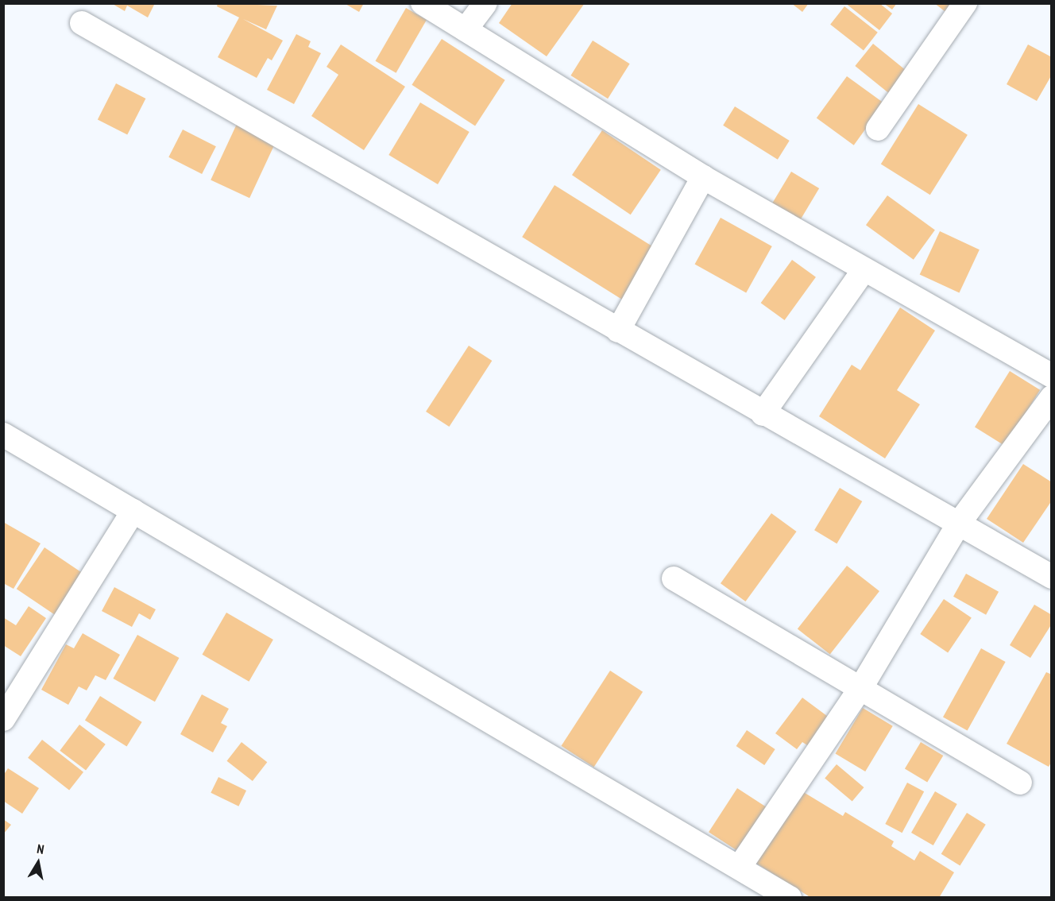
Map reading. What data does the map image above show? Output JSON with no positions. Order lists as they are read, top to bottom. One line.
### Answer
{"north":"top"}
